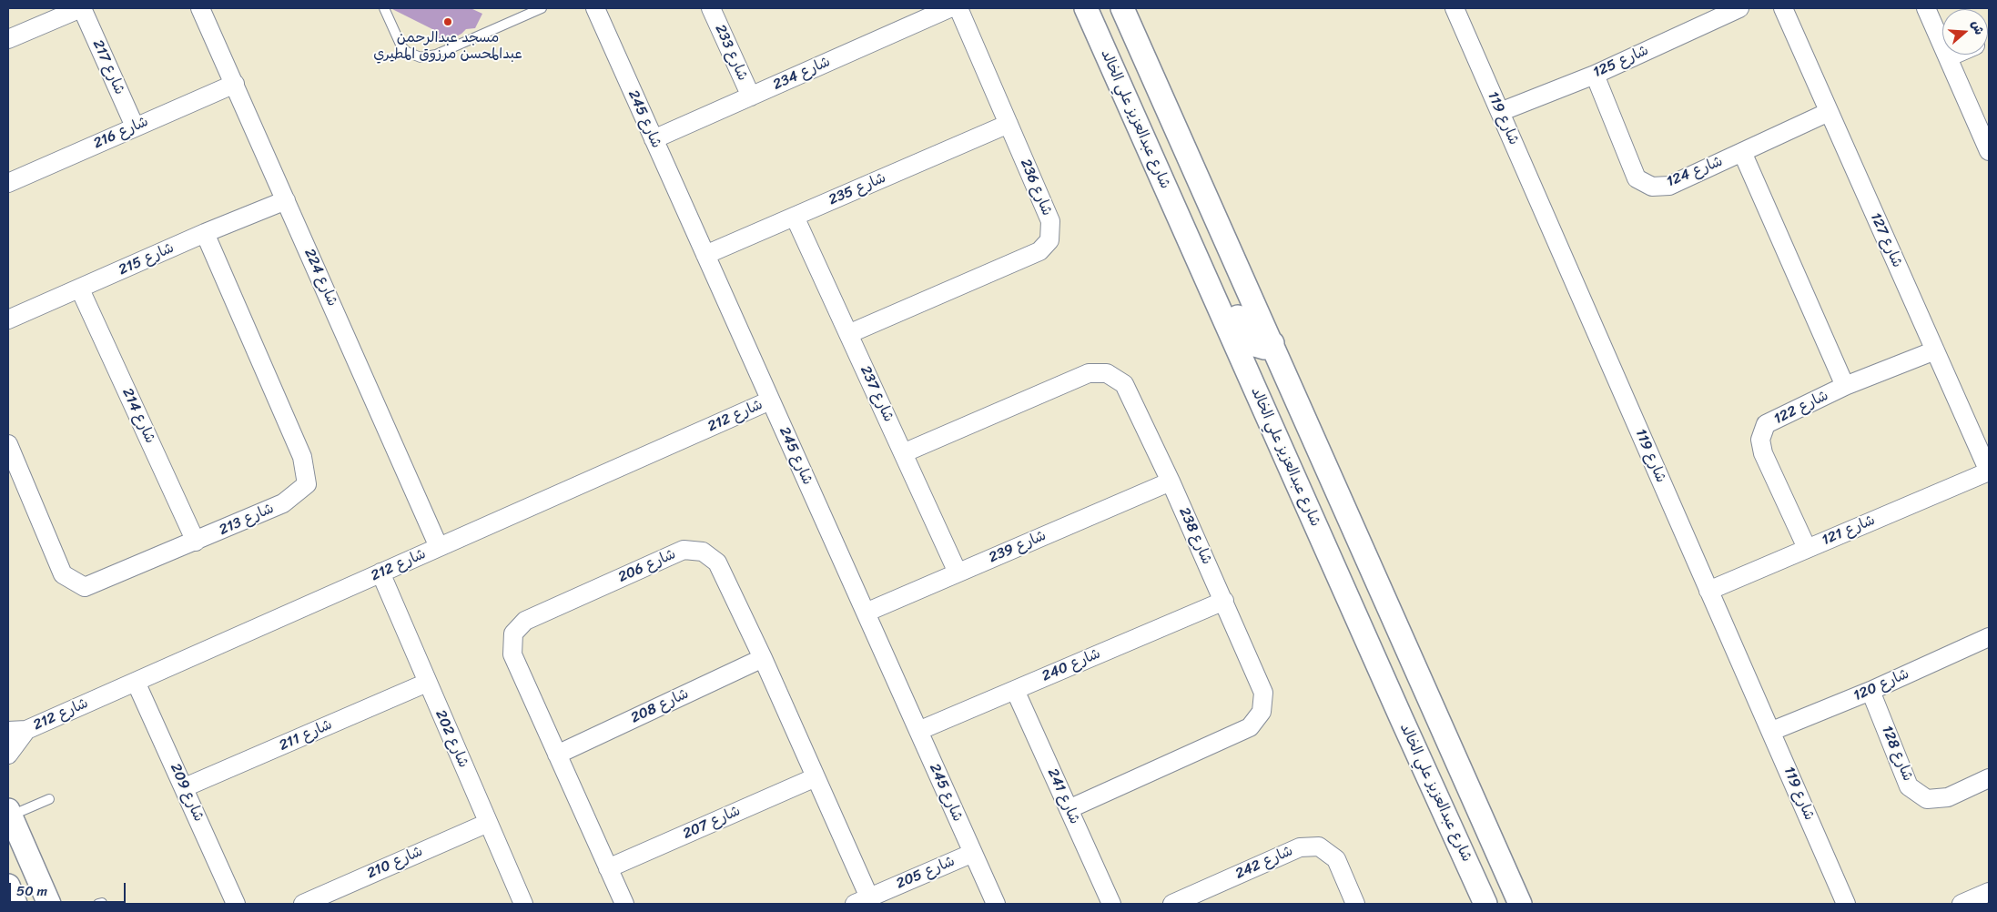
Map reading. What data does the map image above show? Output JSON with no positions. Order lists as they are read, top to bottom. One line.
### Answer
{"streets":{"street":["شارع 233","شارع 125","شارع 217","شارع 234","شارع 119","شارع 245","شارع عبدالعزيز علي الخالد","شارع 216","شارع 124","شارع 236","شارع 235","شارع 127","شارع 215","شارع 224","شارع 237","شارع 122","شارع 214","شارع 212","شارع 213","شارع 121","شارع 238","شارع 239","شارع 206","شارع 240","شارع 120","شارع 208","شارع 211","شارع 202","شارع 128","شارع 209","شارع 241","شارع 207","شارع 210","شارع 242","شارع 205"]},"crossings":[["شارع 233","شارع 234"],["شارع 125","شارع 119"],["شارع 125","شارع 124"],["شارع 217","شارع 216"],["شارع 234","شارع 245"],["شارع 119","شارع 121"],["شارع 119","شارع 120"],["شارع 245","شارع 235"],["شارع 245","شارع 212"],["شارع 245","شارع 239"],["شارع 245","شارع 240"],["شارع 245","شارع 205"],["شارع 216","شارع 224"],["شارع 124","شارع 127"],["شارع 236","شارع 235"],["شارع 236","شارع 237"],["شارع 235","شارع 237"],["شارع 127","شارع 122"],["شارع 127","شارع 121"],["شارع 215","شارع 224"],["شارع 215","شارع 214"],["شارع 215","شارع 213"],["شارع 224","شارع 212"],["شارع 237","شارع 238"],["شارع 237","شارع 239"],["شارع 122","شارع 121"],["شارع 214","شارع 213"],["شارع 212","شارع 202"],["شارع 212","شارع 209"],["شارع 238","شارع 239"],["شارع 238","شارع 240"],["شارع 238","شارع 241"],["شارع 206","شارع 208"],["شارع 206","شارع 207"],["شارع 206","شارع 205"],["شارع 240","شارع 241"],["شارع 120","شارع 128"],["شارع 211","شارع 202"],["شارع 211","شارع 209"],["شارع 202","شارع 210"]],"places":["مسجد عبدالرحمن عبدالمحسن مرزوق المطيري"],"scale_bar":"50 m","north":"right"}
